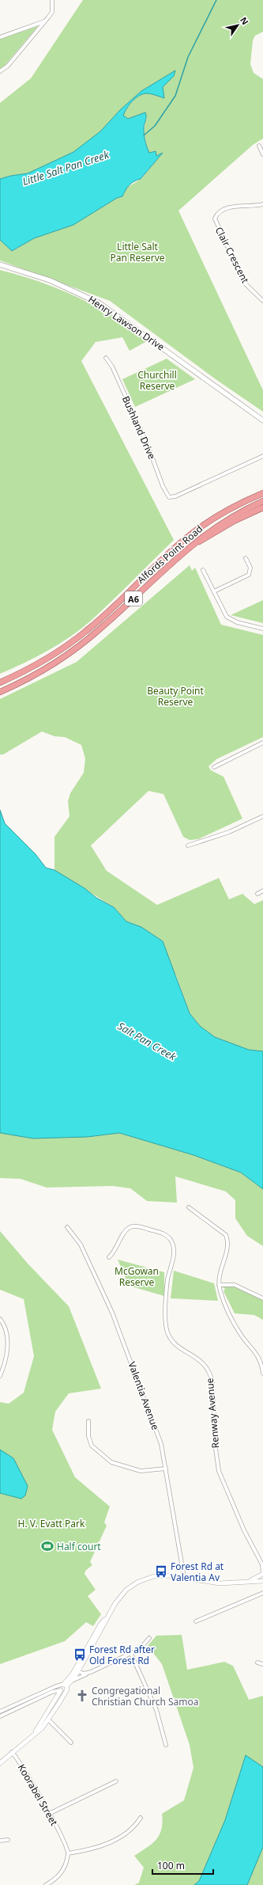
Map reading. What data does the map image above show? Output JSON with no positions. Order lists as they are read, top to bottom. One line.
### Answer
{"streets":{"highway":["Alfords Point Road","A6"],"main road":["Henry Lawson Drive"],"street":["Clair Crescent","Bushland Drive","Valentia Avenue","Renway Avenue","Koorabel Street"]},"crossings":[["Alfords Point Road","A6"]],"water":["Little Salt Pan Creek","Salt Pan Creek"],"parks":["Little Salt Pan Reserve","Churchill Reserve","Beauty Point Reserve","McGowan Reserve","H. V. Evatt Park"],"places":{"sports":["Half court"],"bus stop":["Forest Rd at Valentia Av","Forest Rd after Old Forest Rd"],"church":["Congregational Christian Church Samoa"]},"scale_bar":"100 m","north":"top right"}
